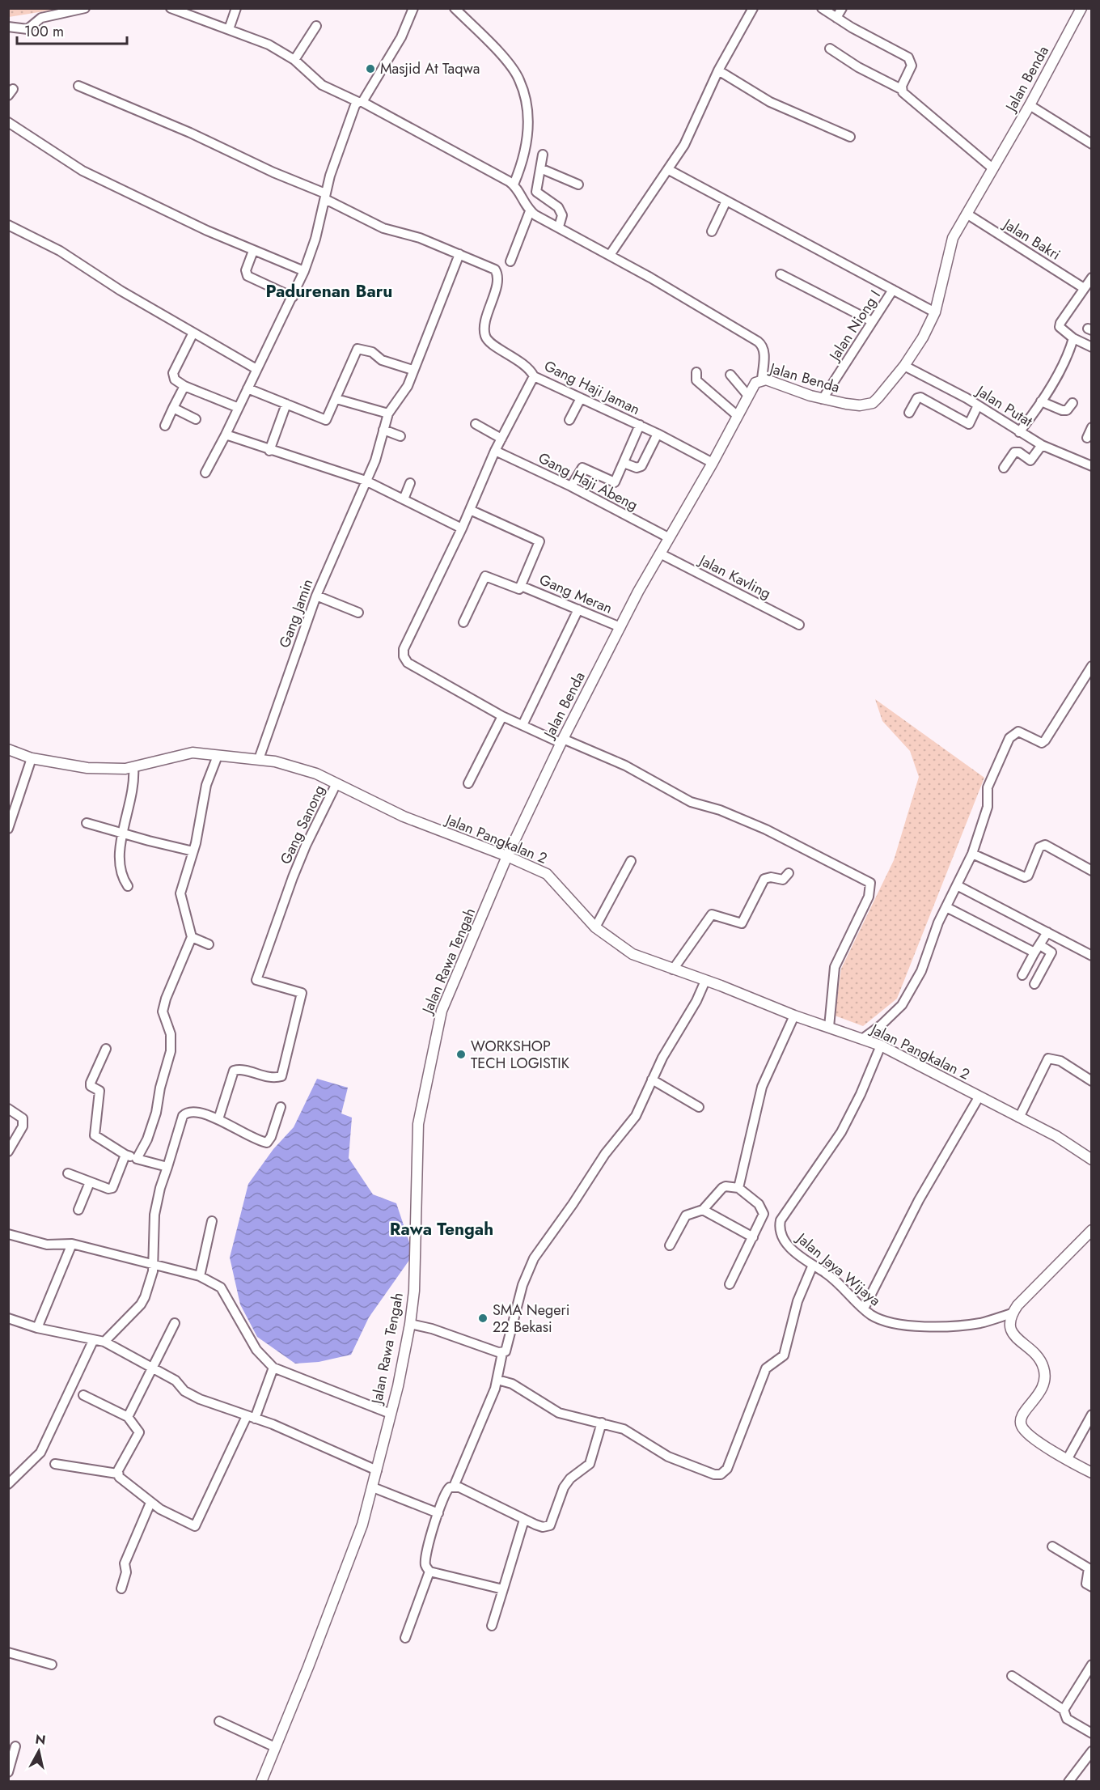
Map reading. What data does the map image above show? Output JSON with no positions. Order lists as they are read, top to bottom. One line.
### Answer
{"streets":{"street":["Jalan Benda","Jalan Bakri","Jalan Niong I","Gang Haji Jaman","Jalan Putat","Gang Haji Abeng","Jalan Kavling","Gang Meran","Gang Jamin","Gang Sanong","Jalan Pangkalan 2","Jalan Rawa Tengah","Jalan Jaya Wijaya"]},"crossings":[["Jalan Benda","Jalan Bakri"],["Jalan Benda","Jalan Niong I"],["Jalan Benda","Gang Haji Jaman"],["Jalan Benda","Jalan Putat"],["Jalan Benda","Gang Haji Abeng"],["Jalan Benda","Jalan Kavling"],["Jalan Benda","Gang Meran"],["Jalan Benda","Jalan Pangkalan 2"],["Jalan Benda","Jalan Rawa Tengah"],["Gang Haji Jaman","Gang Jamin"],["Gang Jamin","Jalan Pangkalan 2"],["Gang Sanong","Jalan Pangkalan 2"],["Jalan Pangkalan 2","Jalan Rawa Tengah"],["Jalan Pangkalan 2","Jalan Jaya Wijaya"]],"districts":["Padurenan Baru","Rawa Tengah"],"places":["Masjid At Taqwa","WORKSHOP TECH LOGISTIK","SMA Negeri 22 Bekasi"],"scale_bar":"100 m","north":"top"}
